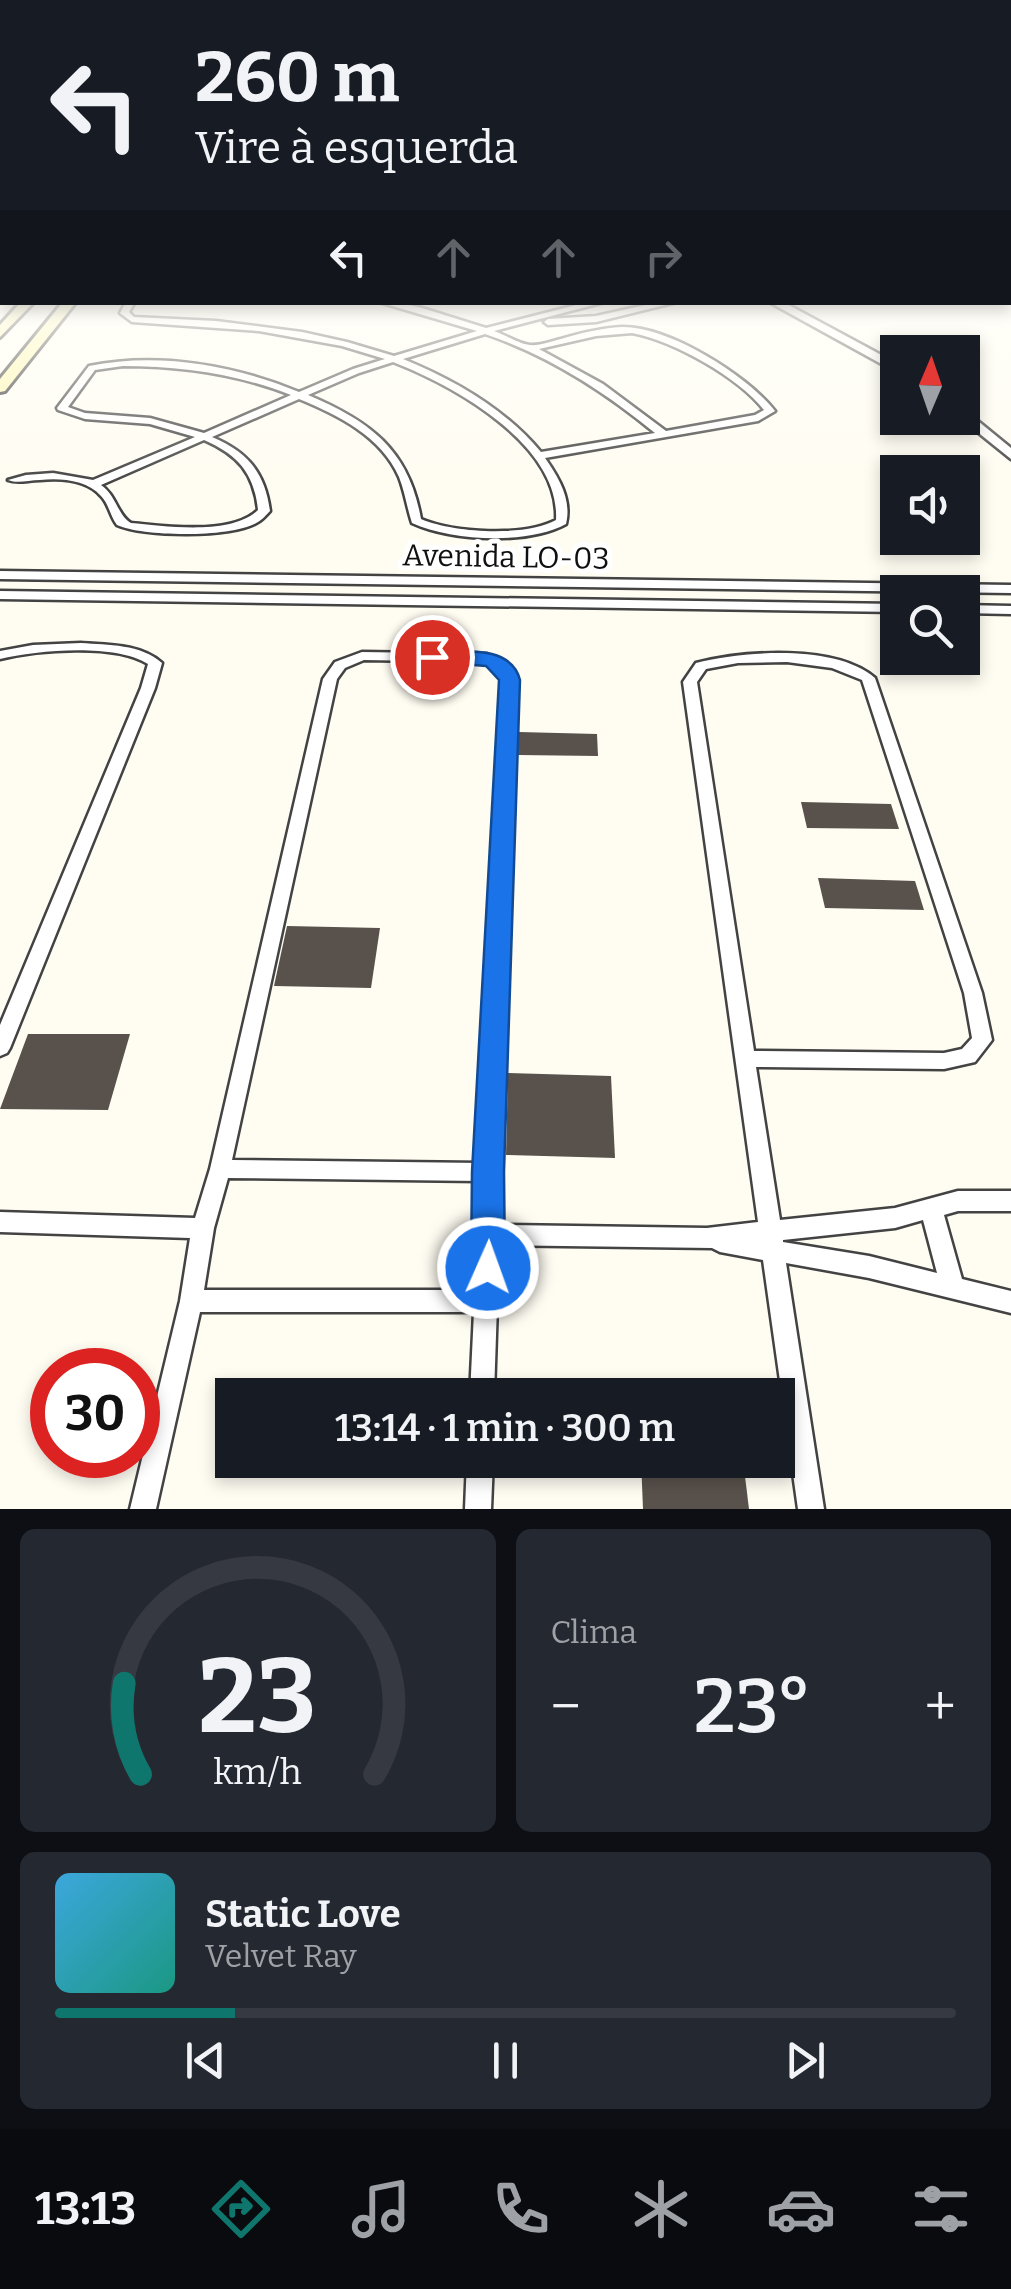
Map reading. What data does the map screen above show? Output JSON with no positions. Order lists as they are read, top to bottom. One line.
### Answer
{"streets":{"street":["Avenida LO-03"]},"north":"top","page":{"turn":["260 m","Vire à esquerda"],"limit":"30","trip":"13:14 · 1 min · 300 m","tile":"Clima","heat":["−","23°","+"],"song":["Static Love","Velvet Ray"],"tabs":"13:13","gauge":["23","km/h"]}}
